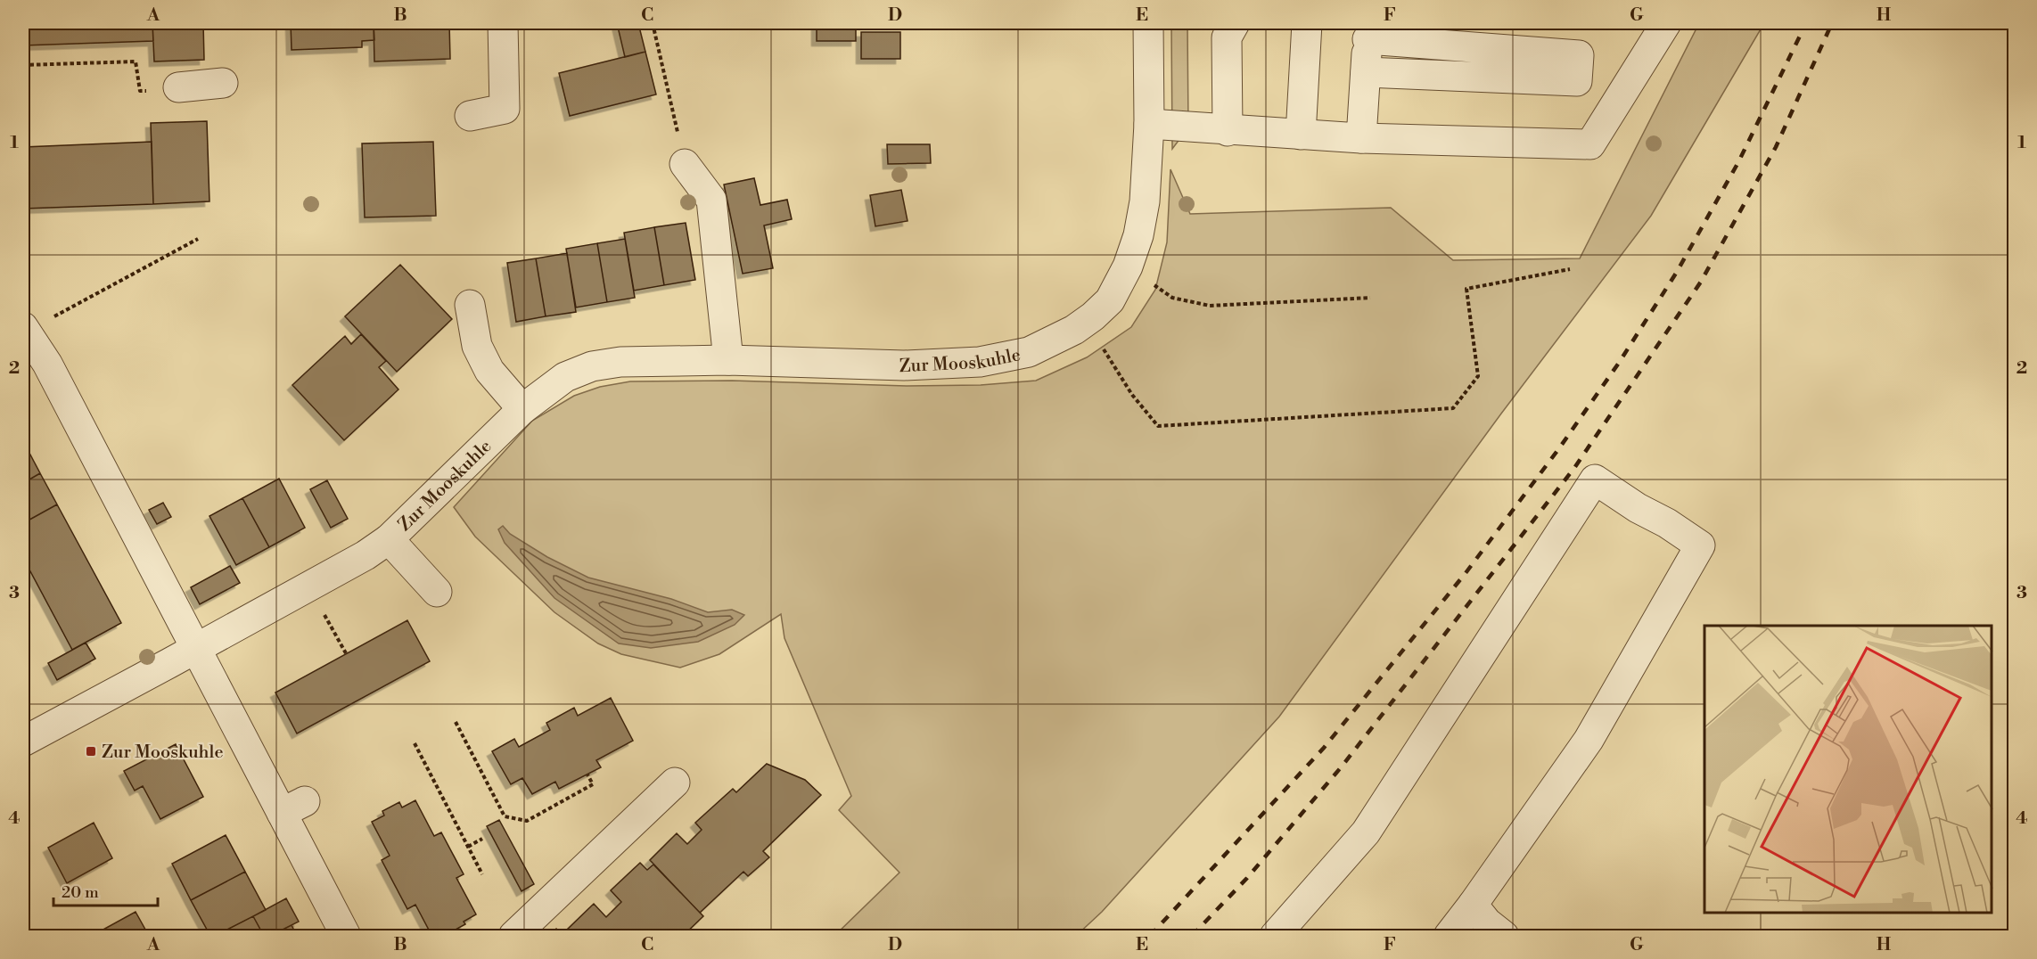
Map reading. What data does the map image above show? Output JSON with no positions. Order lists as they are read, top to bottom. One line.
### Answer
{"streets":{"street":["Zur Mooskuhle"]},"places":{"transit":["Zur Mooskuhle"]},"scale_bar":"20 m","grid":{"columns":["A","B","C","D","E","F","G","H"],"rows":["1","2","3","4"]}}
